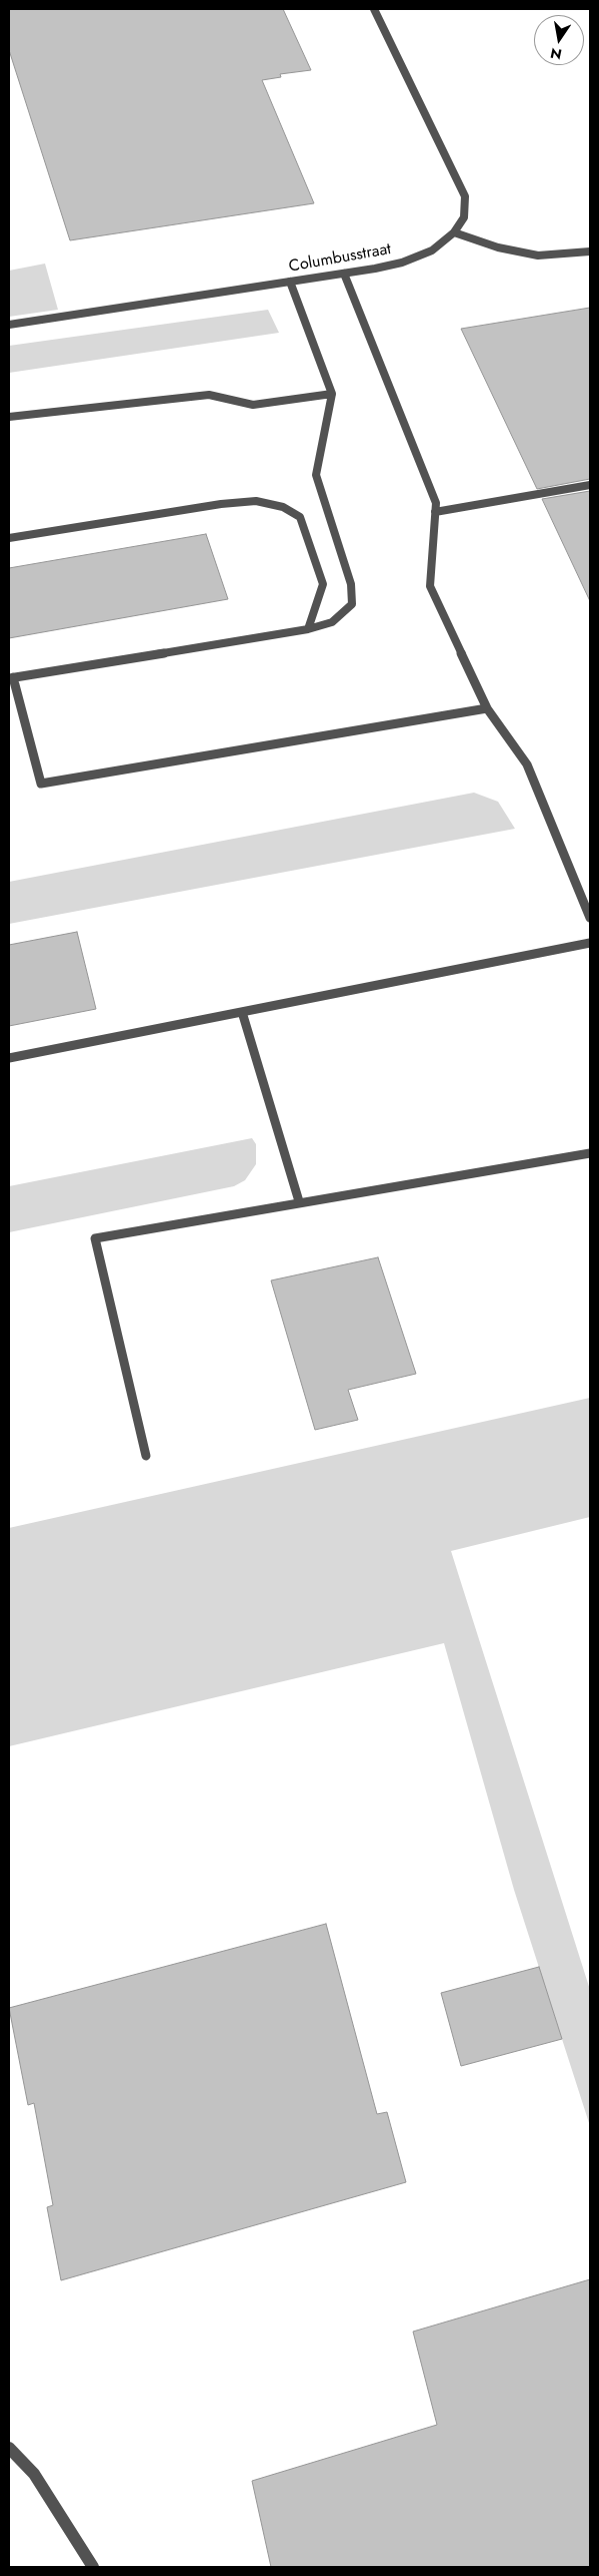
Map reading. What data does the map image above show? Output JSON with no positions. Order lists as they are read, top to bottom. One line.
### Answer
{"streets":{"street":["Columbusstraat"]},"north":"bottom"}
